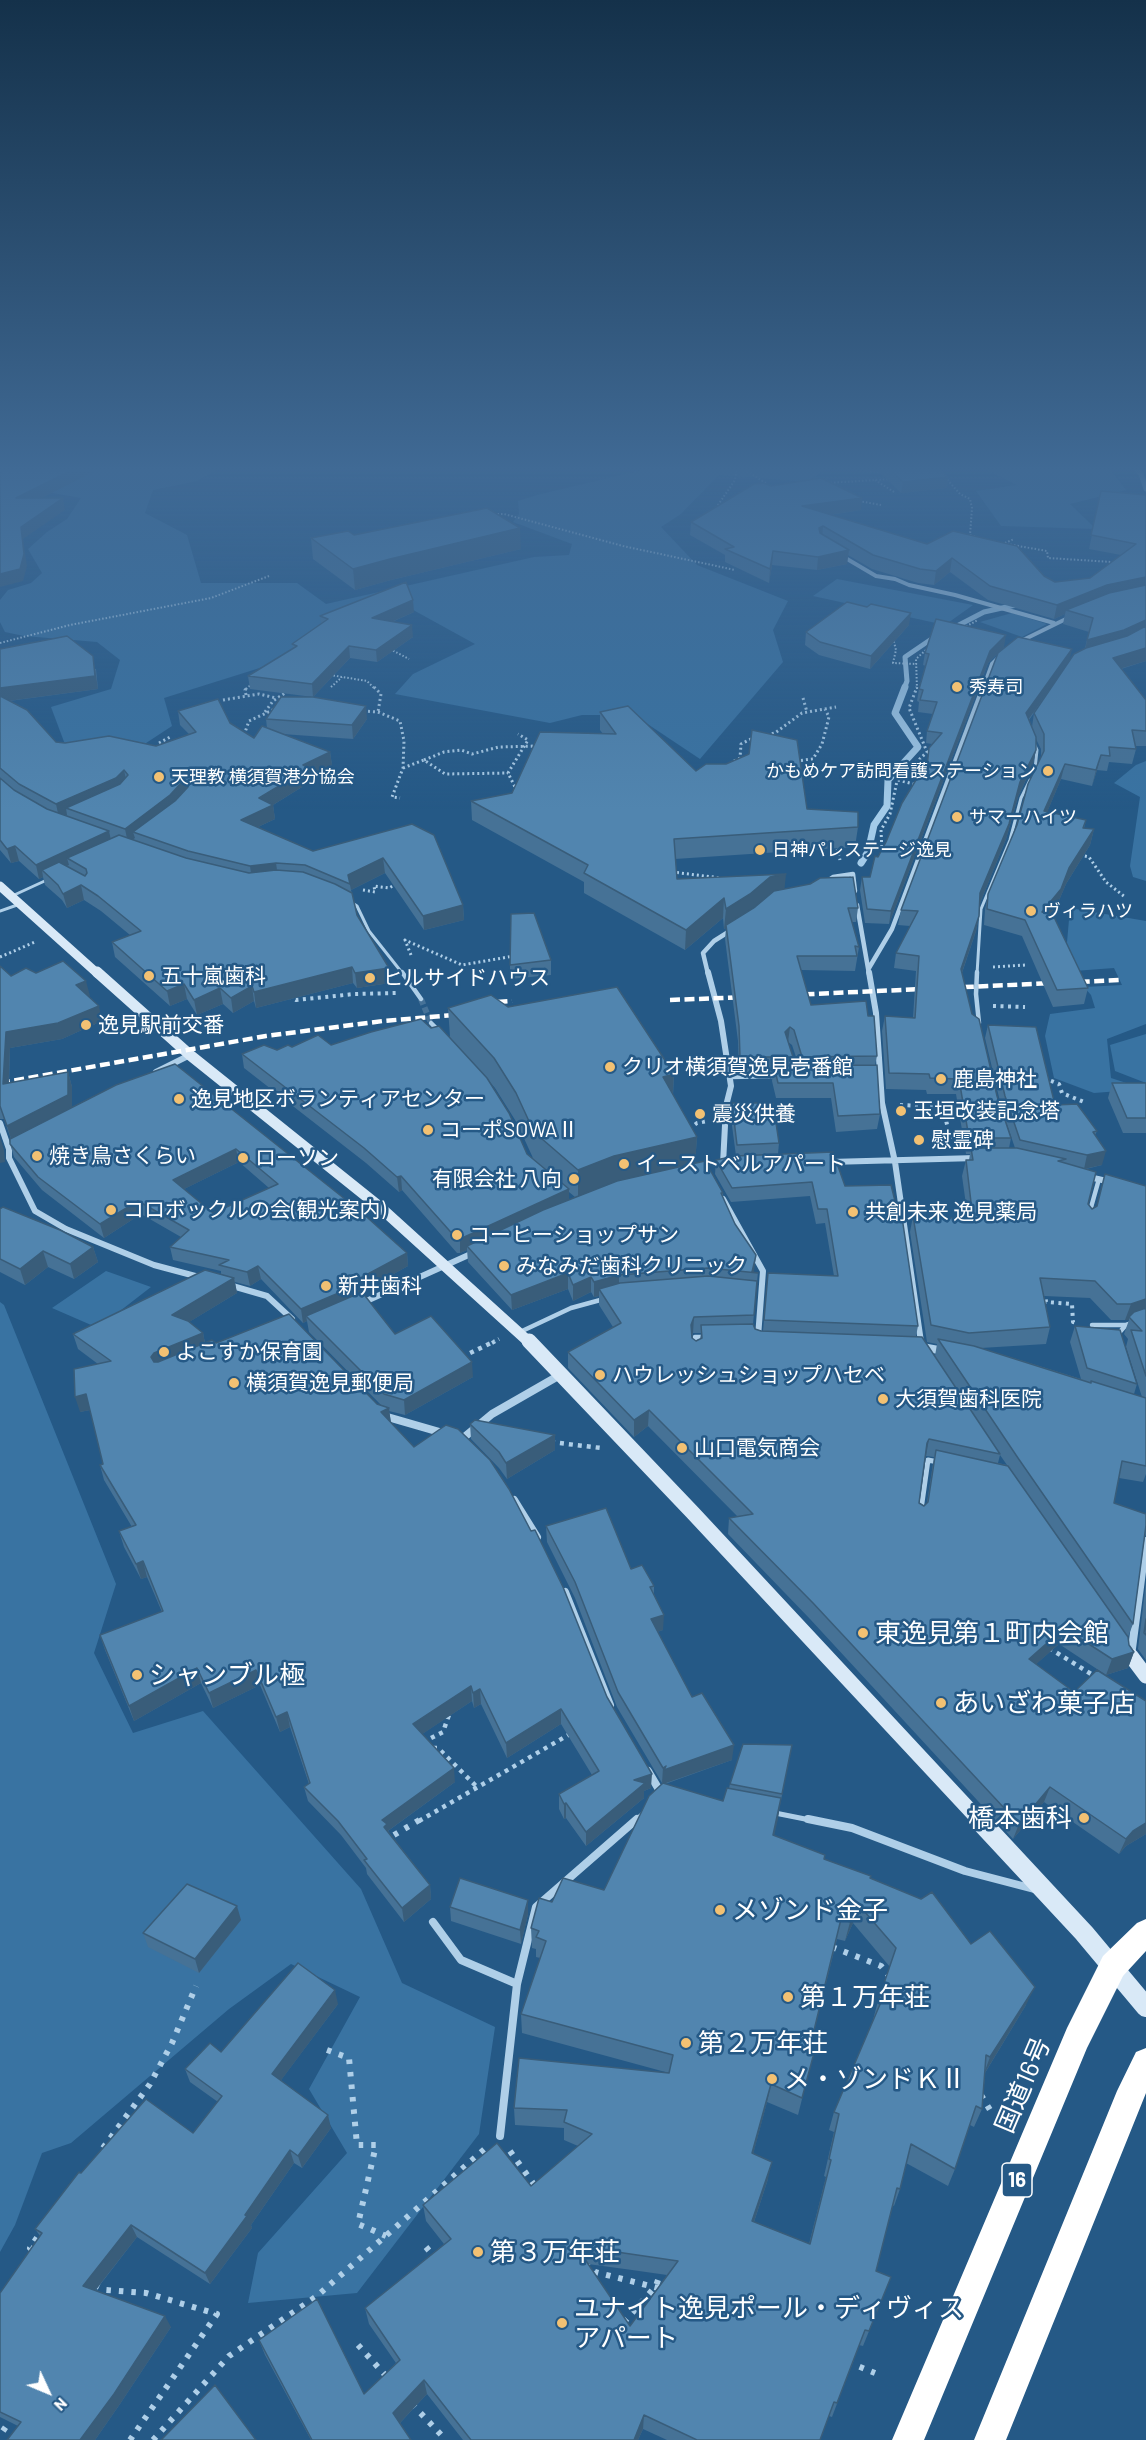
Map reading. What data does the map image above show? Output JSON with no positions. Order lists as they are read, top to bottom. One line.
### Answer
{"streets":{"highway":["国道16号","16"]},"places":["秀寿司","かもめケア訪問看護ステーション","天理教 横須賀港分協会","サマーハイツ","日神パレステージ逸見","ヴィラハツ","五十嵐歯科","ヒルサイドハウス","逸見駅前交番","クリオ横須賀逸見壱番館","鹿島神社","逸見地区ボランティアセンター","玉垣改装記念塔","震災供養","コーポSOWAⅡ","慰霊碑","焼き鳥さくらい","ローソン","イーストベルアパート","有限会社 八向","コロボックルの会(観光案内)","共創未来 逸見薬局","コーヒーショップサン","みなみだ歯科クリニック","新井歯科","よこすか保育園","ハウレッシュショップハセベ","横須賀逸見郵便局","大須賀歯科医院","山口電気商会","東逸見第１町内会館","シャンブル極","あいざわ菓子店","橋本歯科","メゾンド金子","第１万年荘","第２万年荘","メ・ゾンドＫⅡ","第３万年荘","ユナイト逸見ポール・ディヴィス アパート"],"north":"bottom right"}
